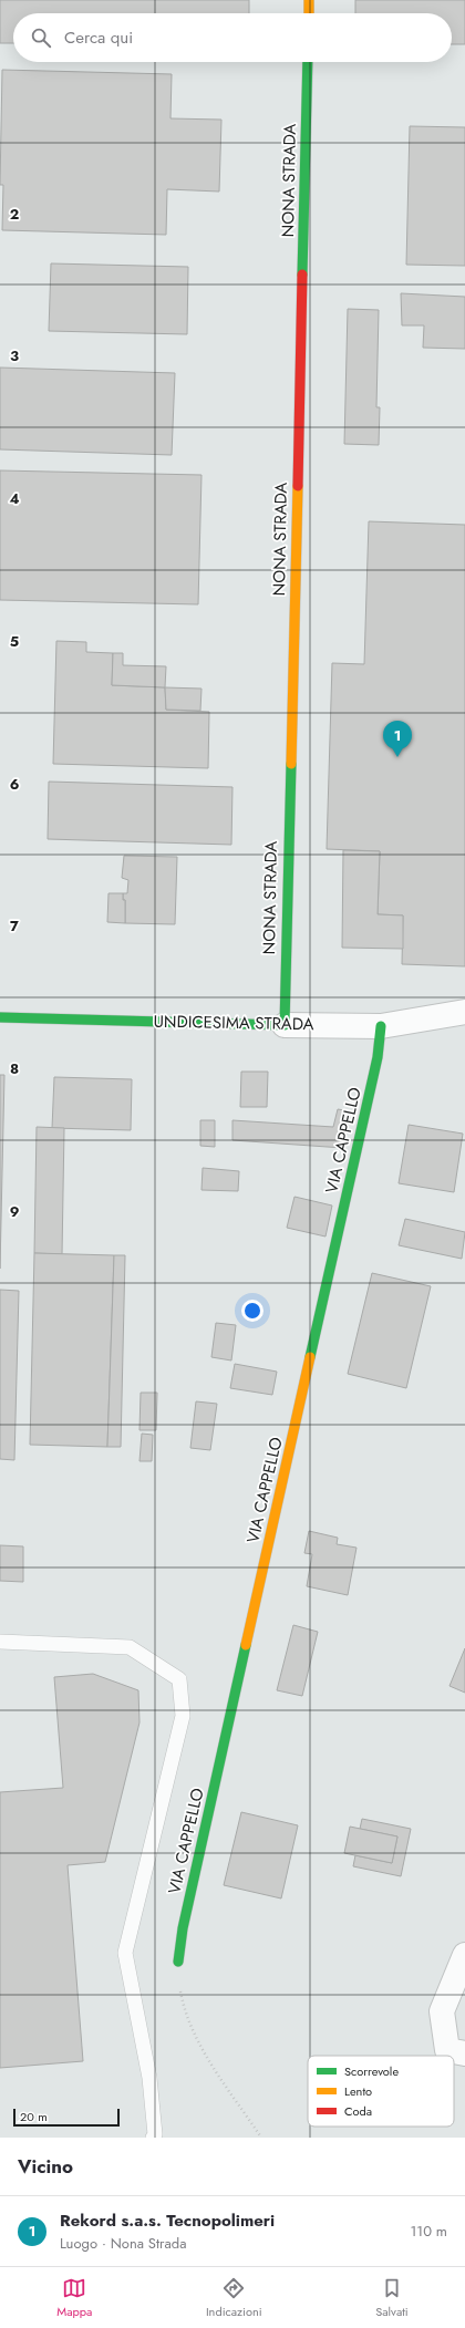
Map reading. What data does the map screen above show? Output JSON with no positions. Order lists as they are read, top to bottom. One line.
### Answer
{"streets":{"street":["NONA STRADA","UNDICESIMA STRADA","VIA CAPPELLO"]},"crossings":[["NONA STRADA","UNDICESIMA STRADA"],["UNDICESIMA STRADA","VIA CAPPELLO"]],"legend":["Scorrevole","Lento","Coda"],"scale_bar":"20 m","page":{"search":"Cerca qui","pins":"1","scale":"20 m","heading":"Vicino","list":[{"mark":"1","name":"Rekord s.a.s. Tecnopolimeri","note":"Luogo · Nona Strada","value":"110 m"}],"nav":["Mappa","Indicazioni","Salvati"]},"grid":{"rows":["2","3","4","5","6","7","8","9"]}}
